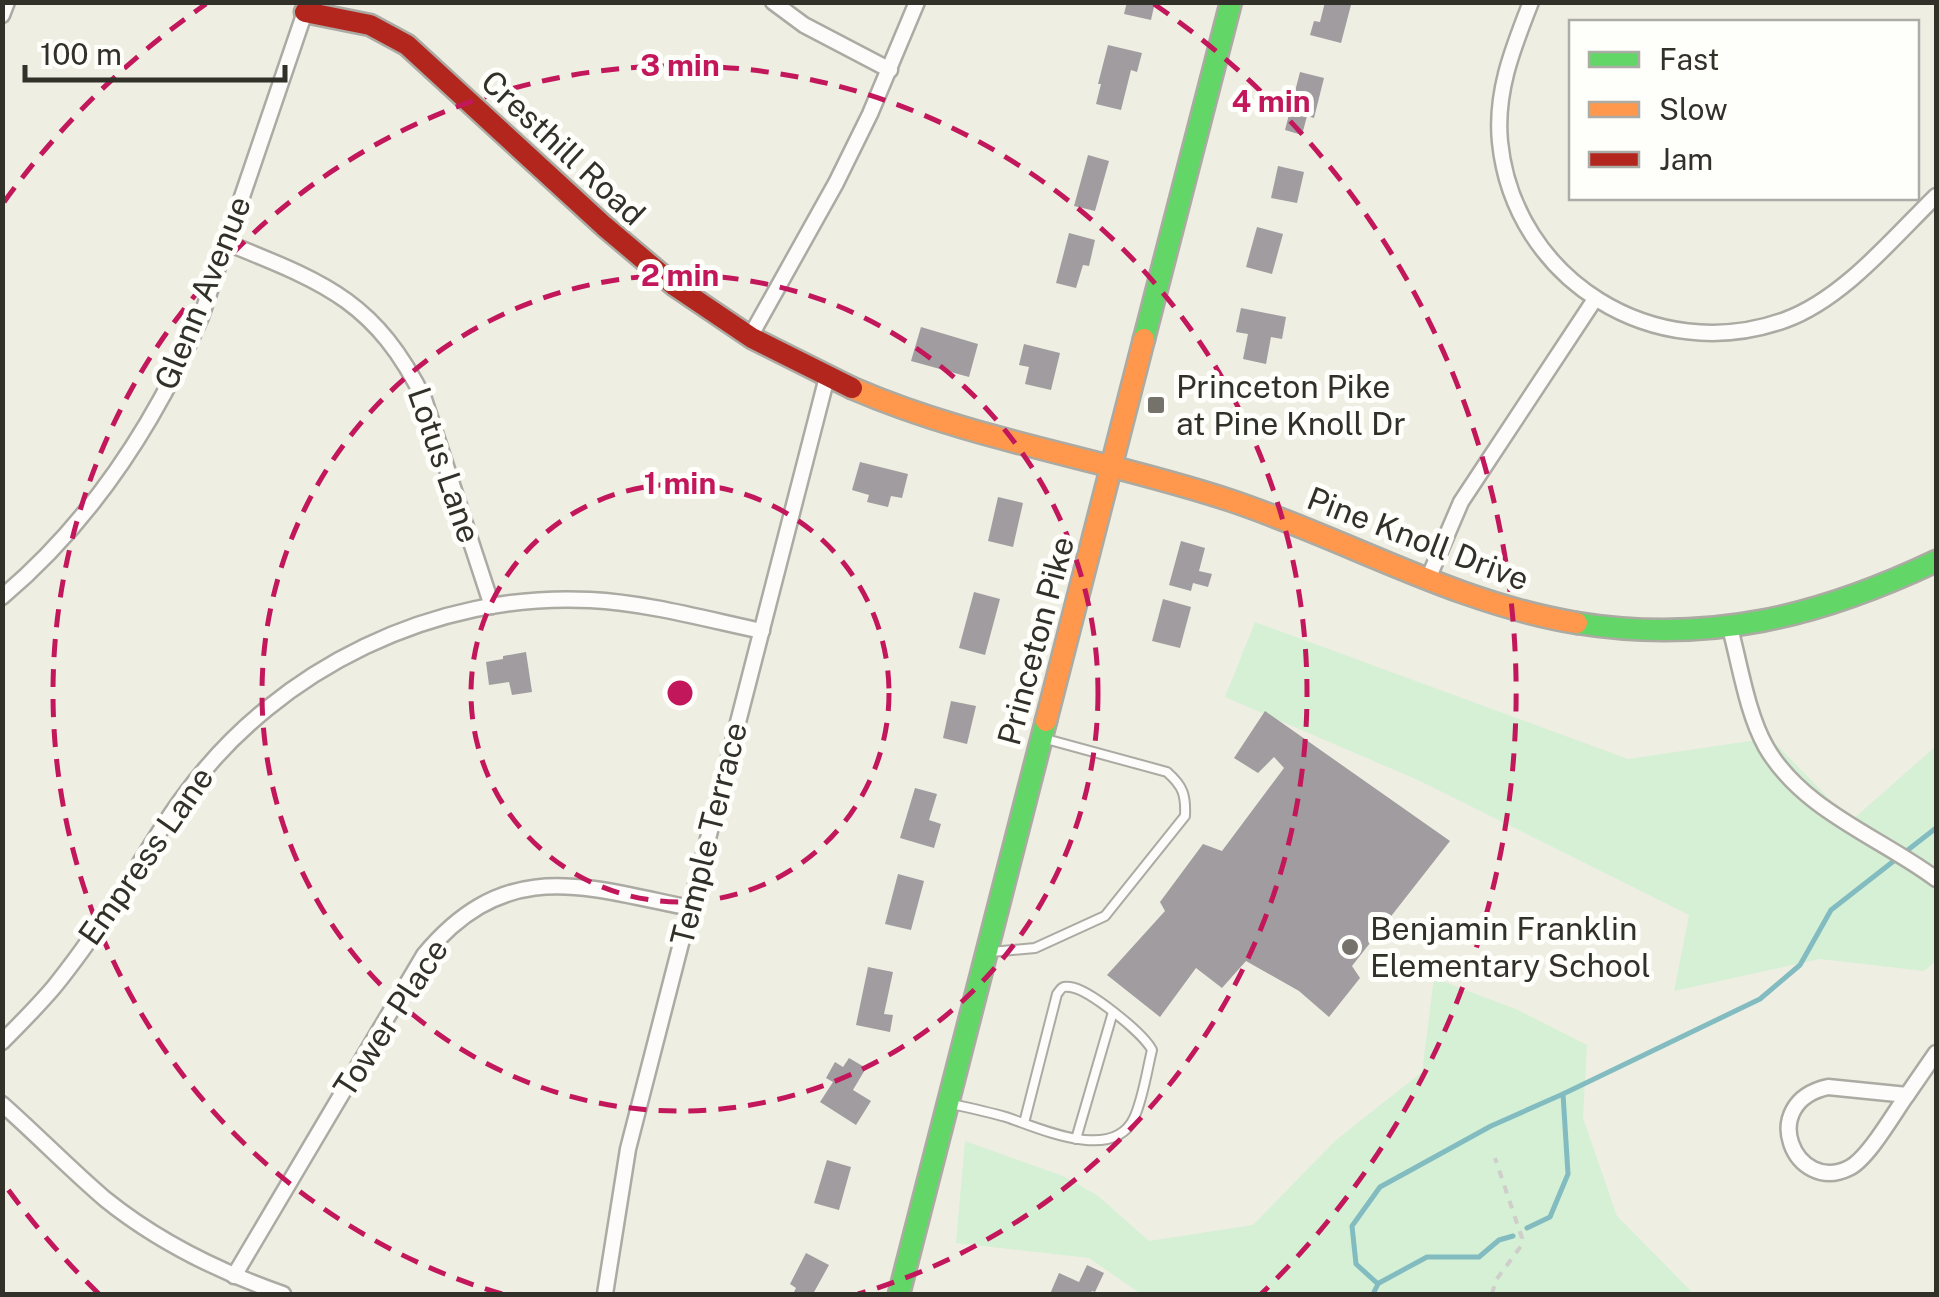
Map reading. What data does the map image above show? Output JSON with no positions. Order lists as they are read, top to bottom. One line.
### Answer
{"streets":{"street":["Cresthill Road","Glenn Avenue","Lotus Lane","Pine Knoll Drive","Princeton Pike","Temple Terrace","Empress Lane","Tower Place"]},"crossings":[["Cresthill Road","Glenn Avenue"],["Cresthill Road","Pine Knoll Drive"],["Cresthill Road","Princeton Pike"],["Cresthill Road","Temple Terrace"],["Glenn Avenue","Lotus Lane"],["Lotus Lane","Empress Lane"],["Pine Knoll Drive","Princeton Pike"],["Temple Terrace","Empress Lane"],["Temple Terrace","Tower Place"]],"places":{"transit":["Princeton Pike at Pine Knoll Dr"],"other":["Benjamin Franklin Elementary School"]},"legend":["Fast","Slow","Jam"],"scale_bar":"100 m","rings":["3 min","4 min","2 min","1 min"]}
